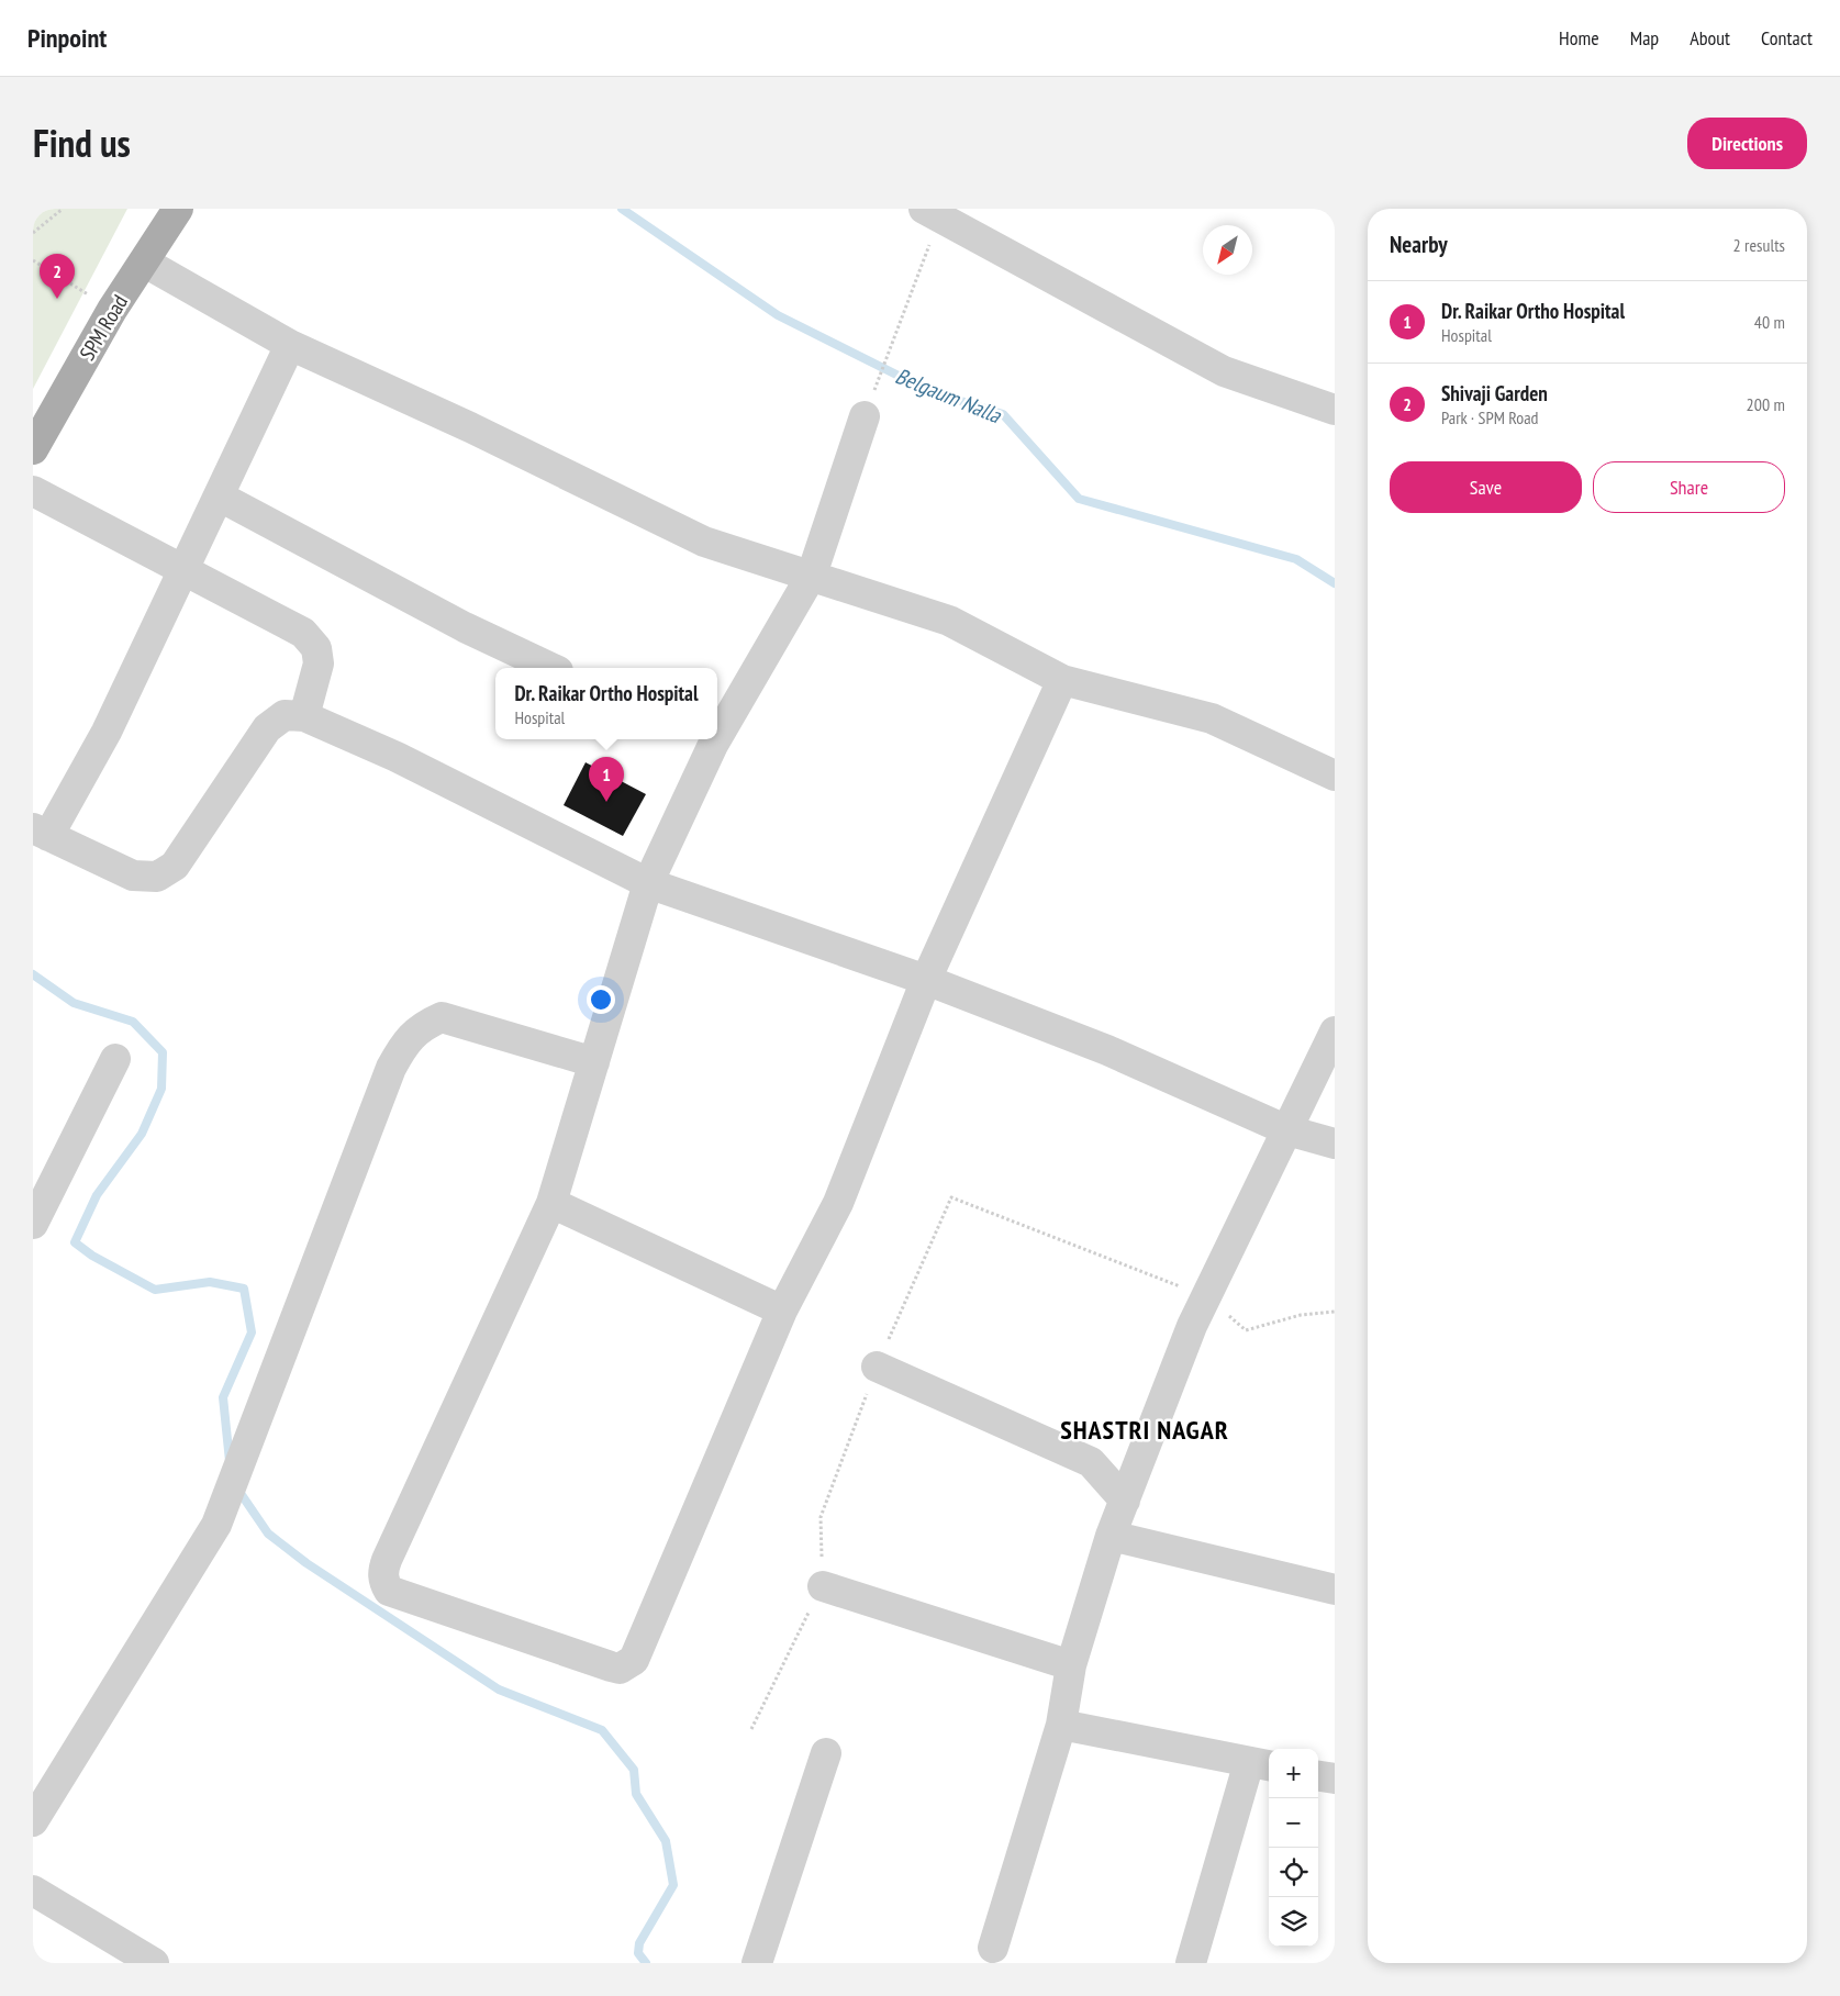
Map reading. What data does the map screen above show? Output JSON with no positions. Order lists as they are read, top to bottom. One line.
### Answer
{"streets":{"main road":["SPM Road"]},"districts":["SHASTRI NAGAR"],"water":["Belgaum Nalla"],"north":"bottom left","page":{"header":"Pinpoint","nav":["Home","Map","About","Contact"],"title":"Find us","buttons":["Directions",["Save","Share"]],"heading":["Nearby","2 results"],"pins":["2","1"],"list":[{"mark":"1","name":"Dr. Raikar Ortho Hospital","note":"Hospital","value":"40 m"},{"mark":"2","name":"Shivaji Garden","note":"Park · SPM Road","value":"200 m"}],"popup":["Dr. Raikar Ortho Hospital","Hospital"],"map_buttons":["+","−"]}}
